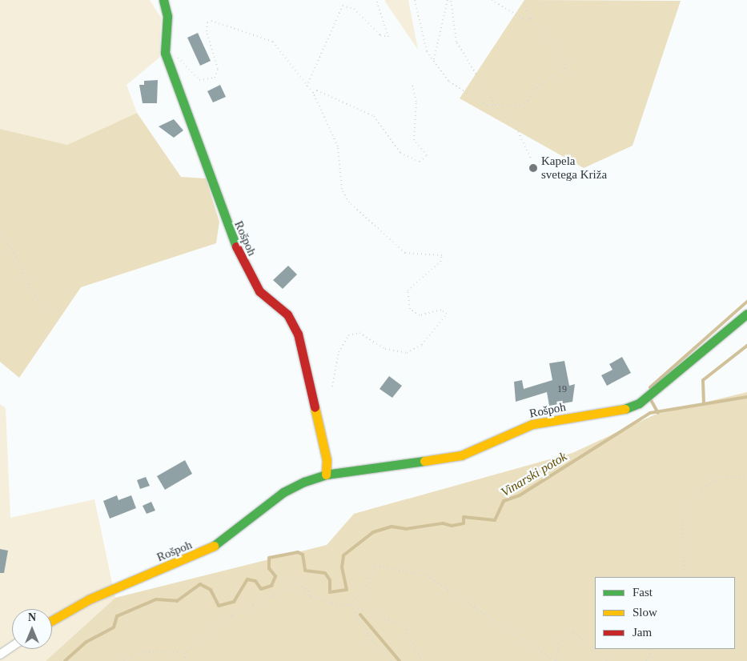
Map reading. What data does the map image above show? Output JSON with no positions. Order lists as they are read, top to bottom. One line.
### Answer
{"streets":{"street":["Rošpoh"]},"water":["Vinarski potok"],"places":["Kapela svetega Križa"],"house_numbers":["19"],"legend":["Fast","Slow","Jam"],"north":"top"}
